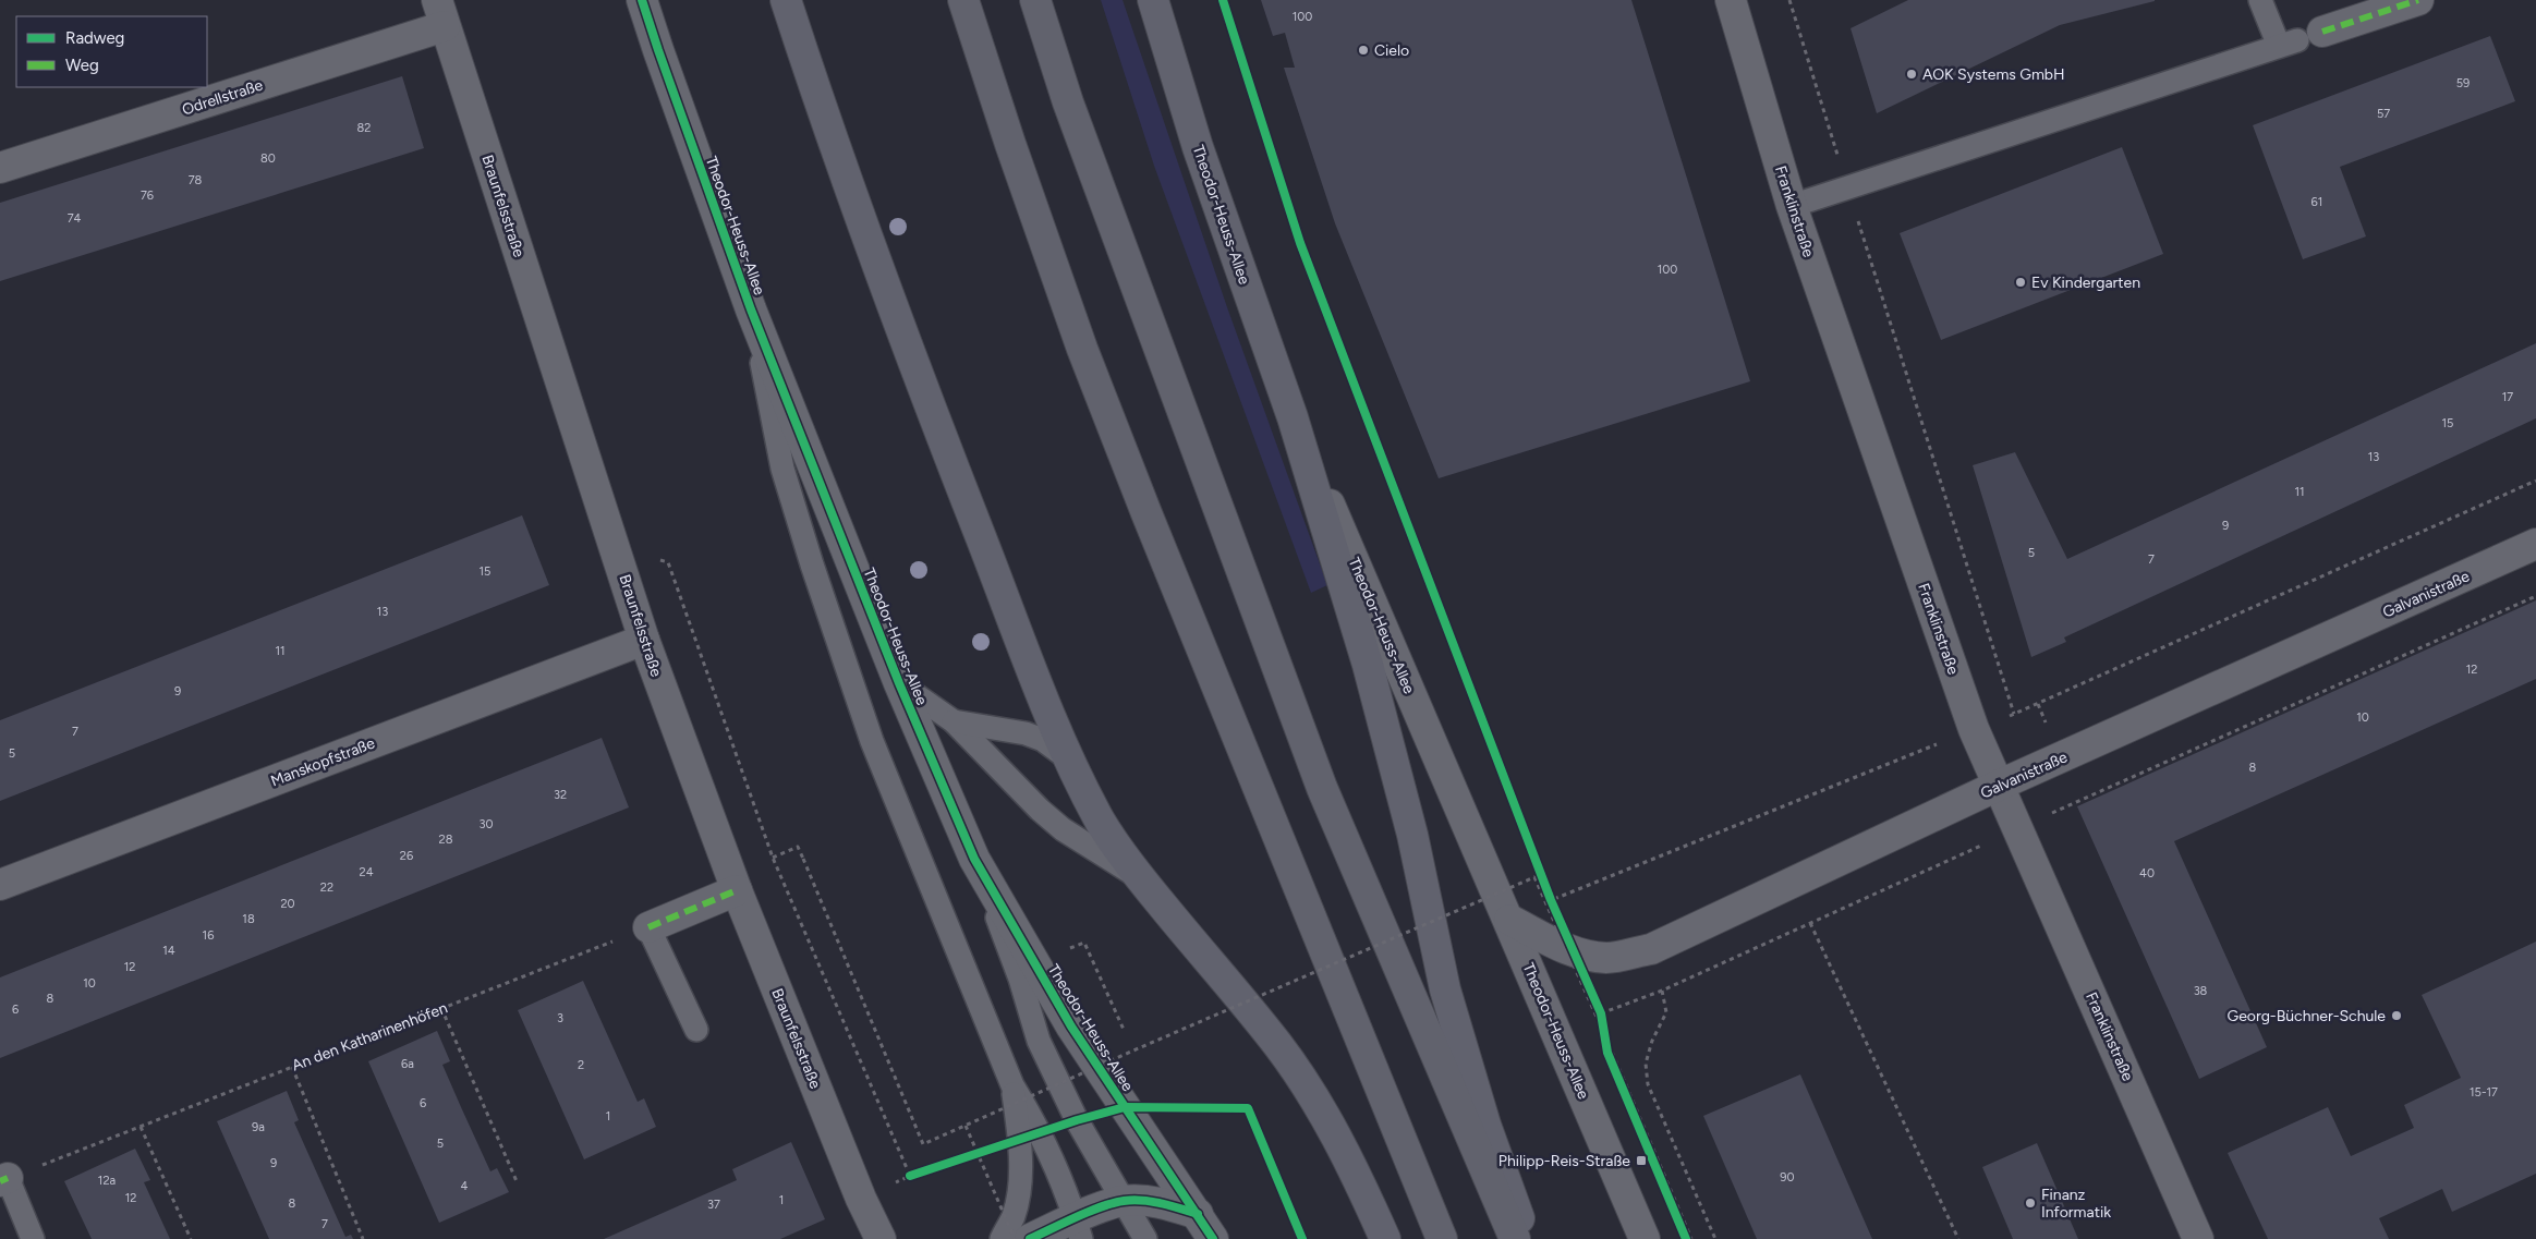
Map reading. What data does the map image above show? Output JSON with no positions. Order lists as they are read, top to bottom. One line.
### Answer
{"streets":{"main road":["Theodor-Heuss-Allee"],"street":["Odrellstraße","Braunfelsstraße","Franklinstraße","Galvanistraße","Manskopfstraße"],"path":["An den Katharinenhöfen"]},"crossings":[["Odrellstraße","Braunfelsstraße"],["Braunfelsstraße","Manskopfstraße"],["Franklinstraße","Galvanistraße"],["Theodor-Heuss-Allee","Galvanistraße"]],"places":{"other":["Cielo","AOK Systems GmbH","Ev Kindergarten","Georg-Büchner-Schule","Finanz Informatik"],"transit":["Philipp-Reis-Straße"]},"house_numbers":["100","59","57","82","80","78","76","61","74","100","17","15","13","11","9","5","7","15","13","11","12","9","10","7","5","8","32","30","28","26","24","40","22","20","18","16","14","12","10","38","8","6","3","6a","2","15-17","6","1","9a","5","9","90","12a","4","12","1","8","37","7"],"legend":["Radweg","Weg"]}
